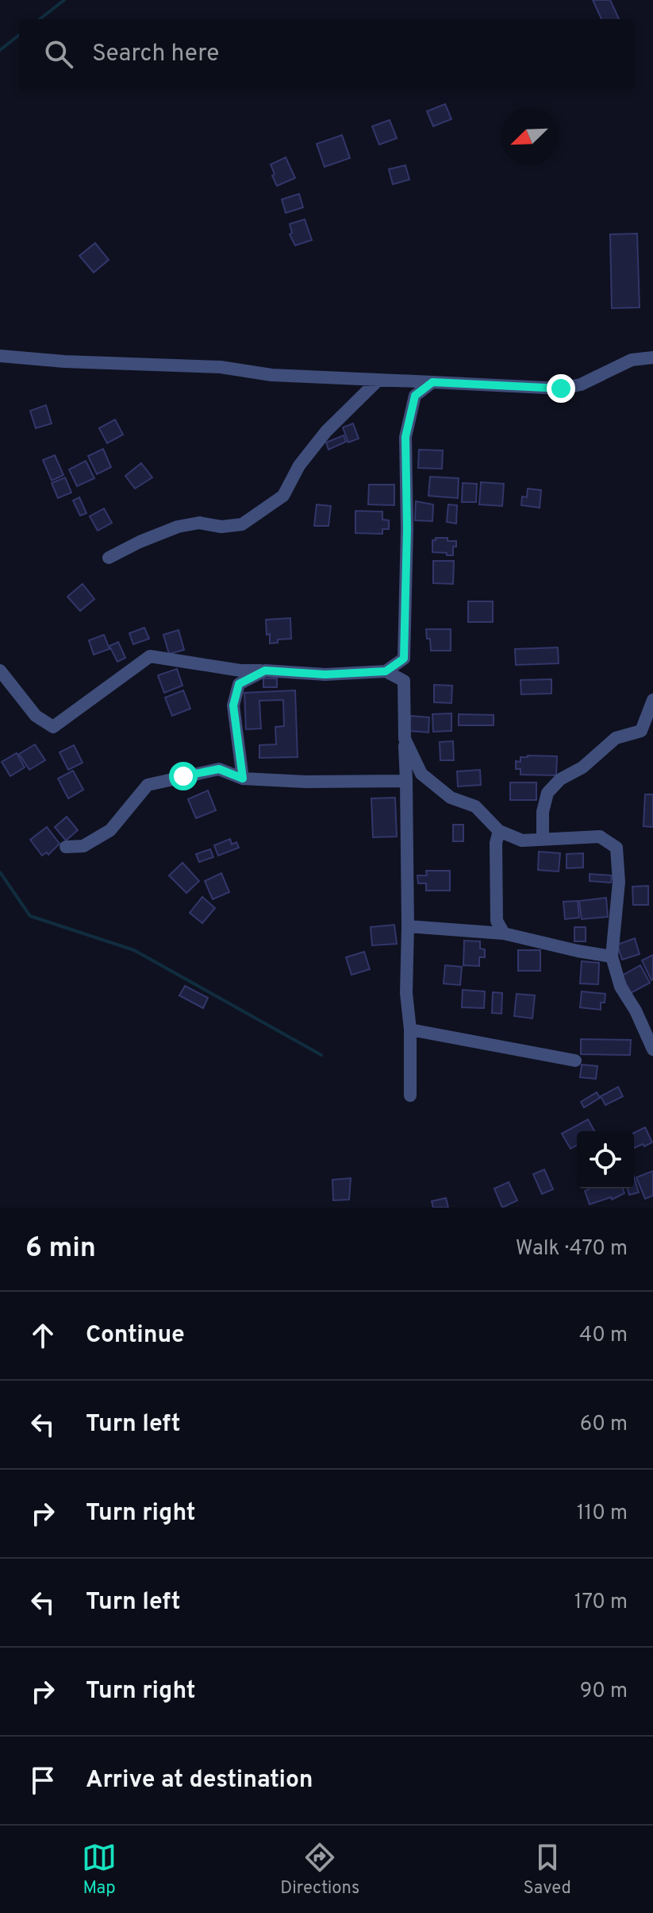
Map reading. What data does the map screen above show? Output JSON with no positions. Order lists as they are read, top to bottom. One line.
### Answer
{"north":"bottom left","page":{"search":"Search here","heading":["6 min","Walk · 470 m"],"list":[["Continue","40 m"],["Turn left","60 m"],["Turn right","110 m"],["Turn left","170 m"],["Turn right","90 m"],"Arrive at destination"],"nav":["Map","Directions","Saved"]}}
